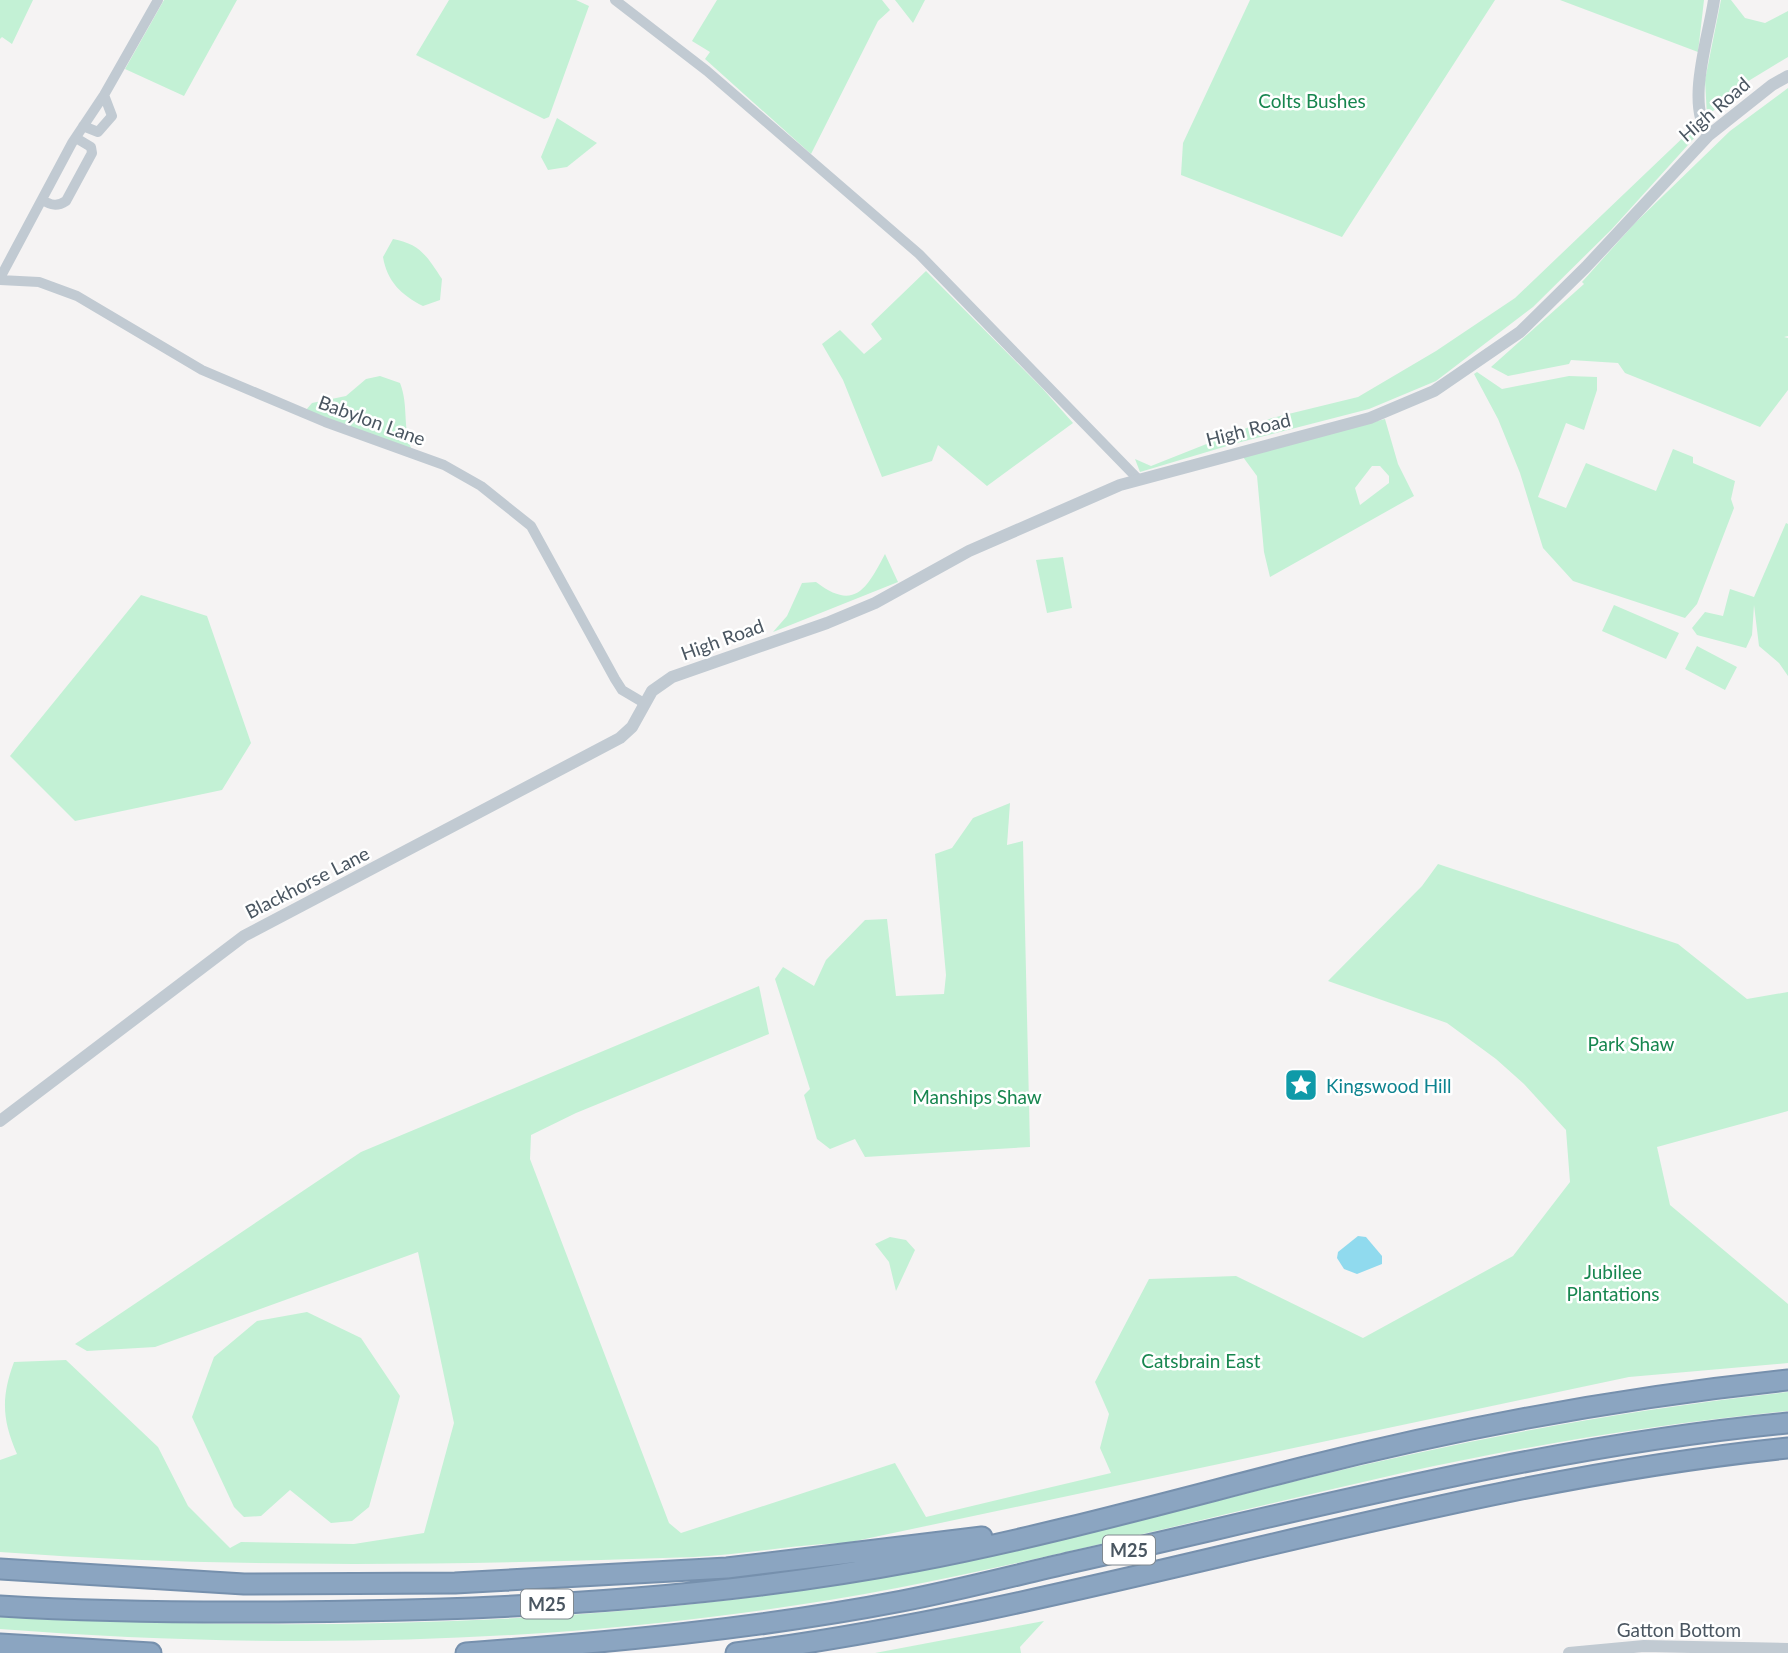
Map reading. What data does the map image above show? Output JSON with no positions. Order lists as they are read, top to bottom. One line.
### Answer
{"streets":{"highway":["M25"],"street":["High Road","Babylon Lane","Blackhorse Lane","Gatton Bottom"]},"crossings":[["High Road","Babylon Lane"],["High Road","Blackhorse Lane"],["Babylon Lane","Blackhorse Lane"]],"parks":["Colts Bushes","Park Shaw","Manships Shaw","Jubilee Plantations","Catsbrain East"],"places":{"place":["Kingswood Hill"]}}
